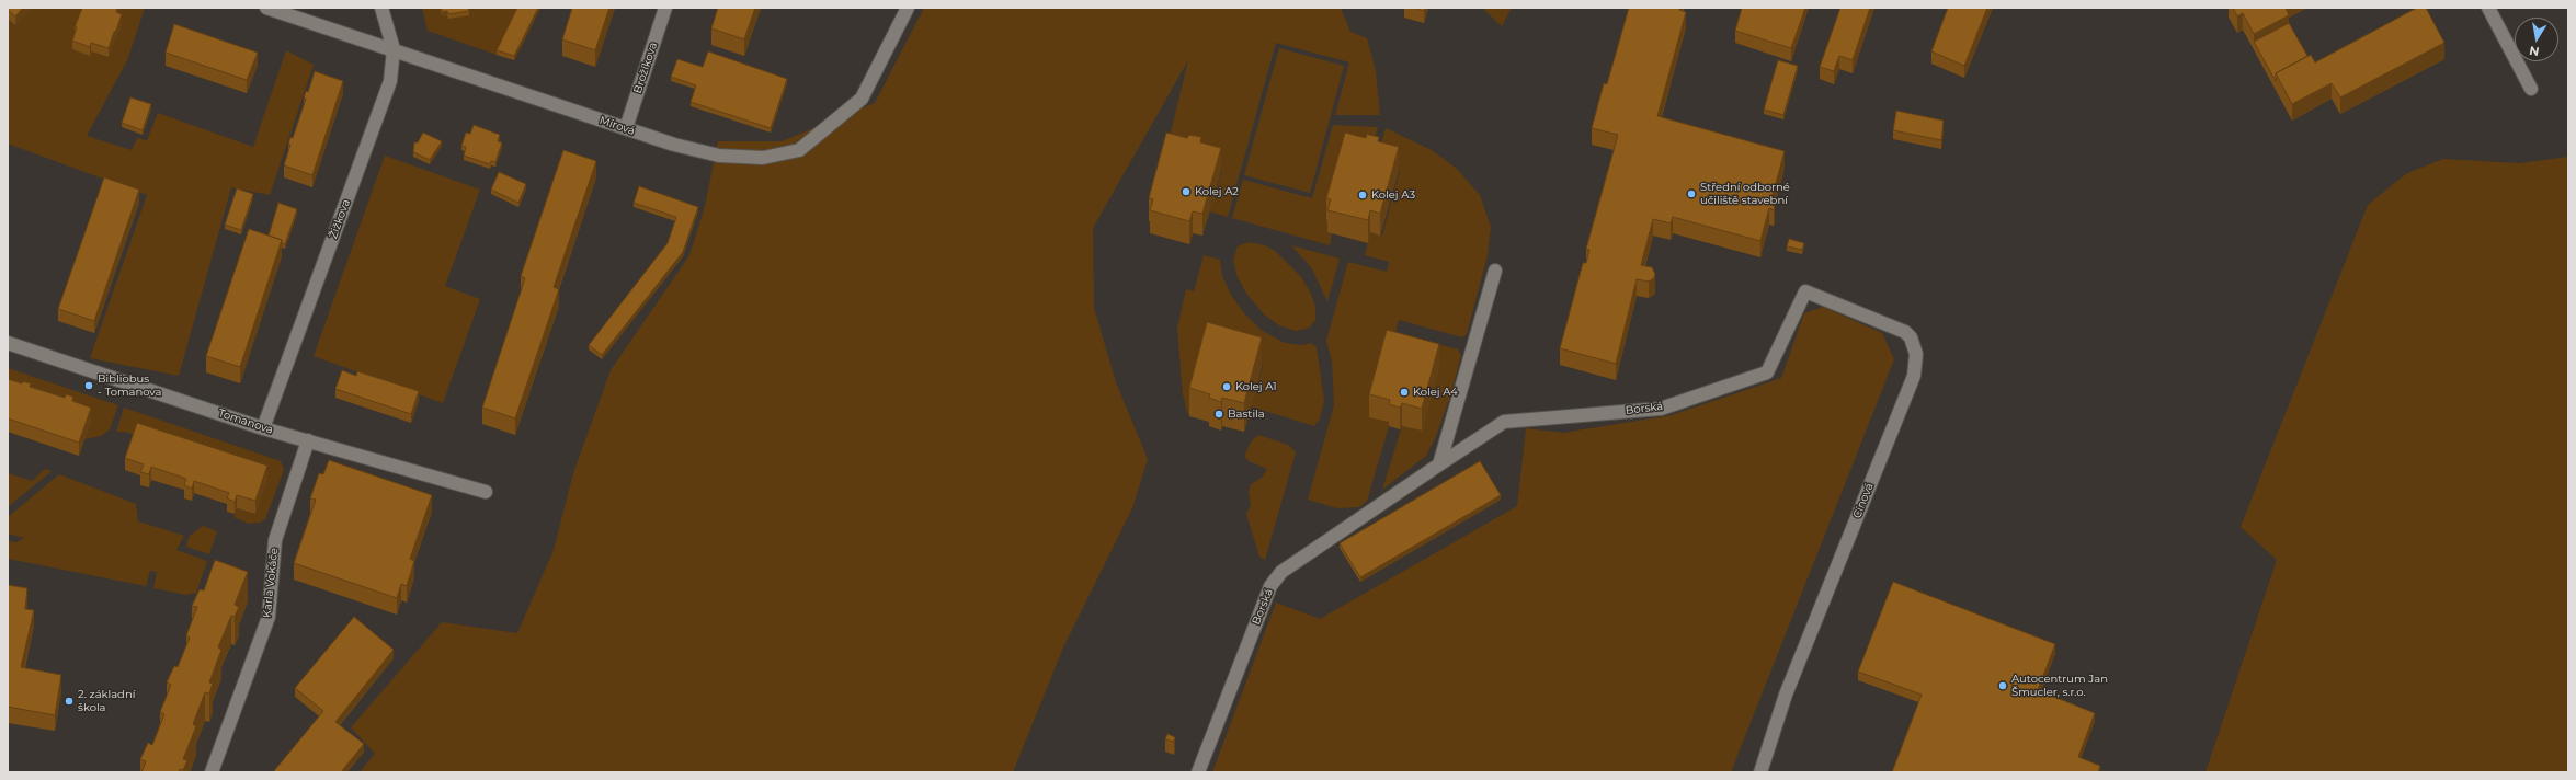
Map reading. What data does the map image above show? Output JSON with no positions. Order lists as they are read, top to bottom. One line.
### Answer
{"streets":{"street":["Brožíkova","Mírová","Žižkova","Borská","Tomanova","Cínová","Karla Vokáče"]},"crossings":[["Brožíkova","Mírová"],["Mírová","Žižkova"],["Žižkova","Tomanova"],["Borská","Cínová"],["Tomanova","Karla Vokáče"]],"places":["Kolej A2","Střední odborné učiliště stavební","Kolej A3","Bibliobus - Tomanova","Kolej A1","Kolej A4","Bastila","Autocentrum Jan Šmucler, s.r.o.","2. základní škola"],"north":"bottom"}
